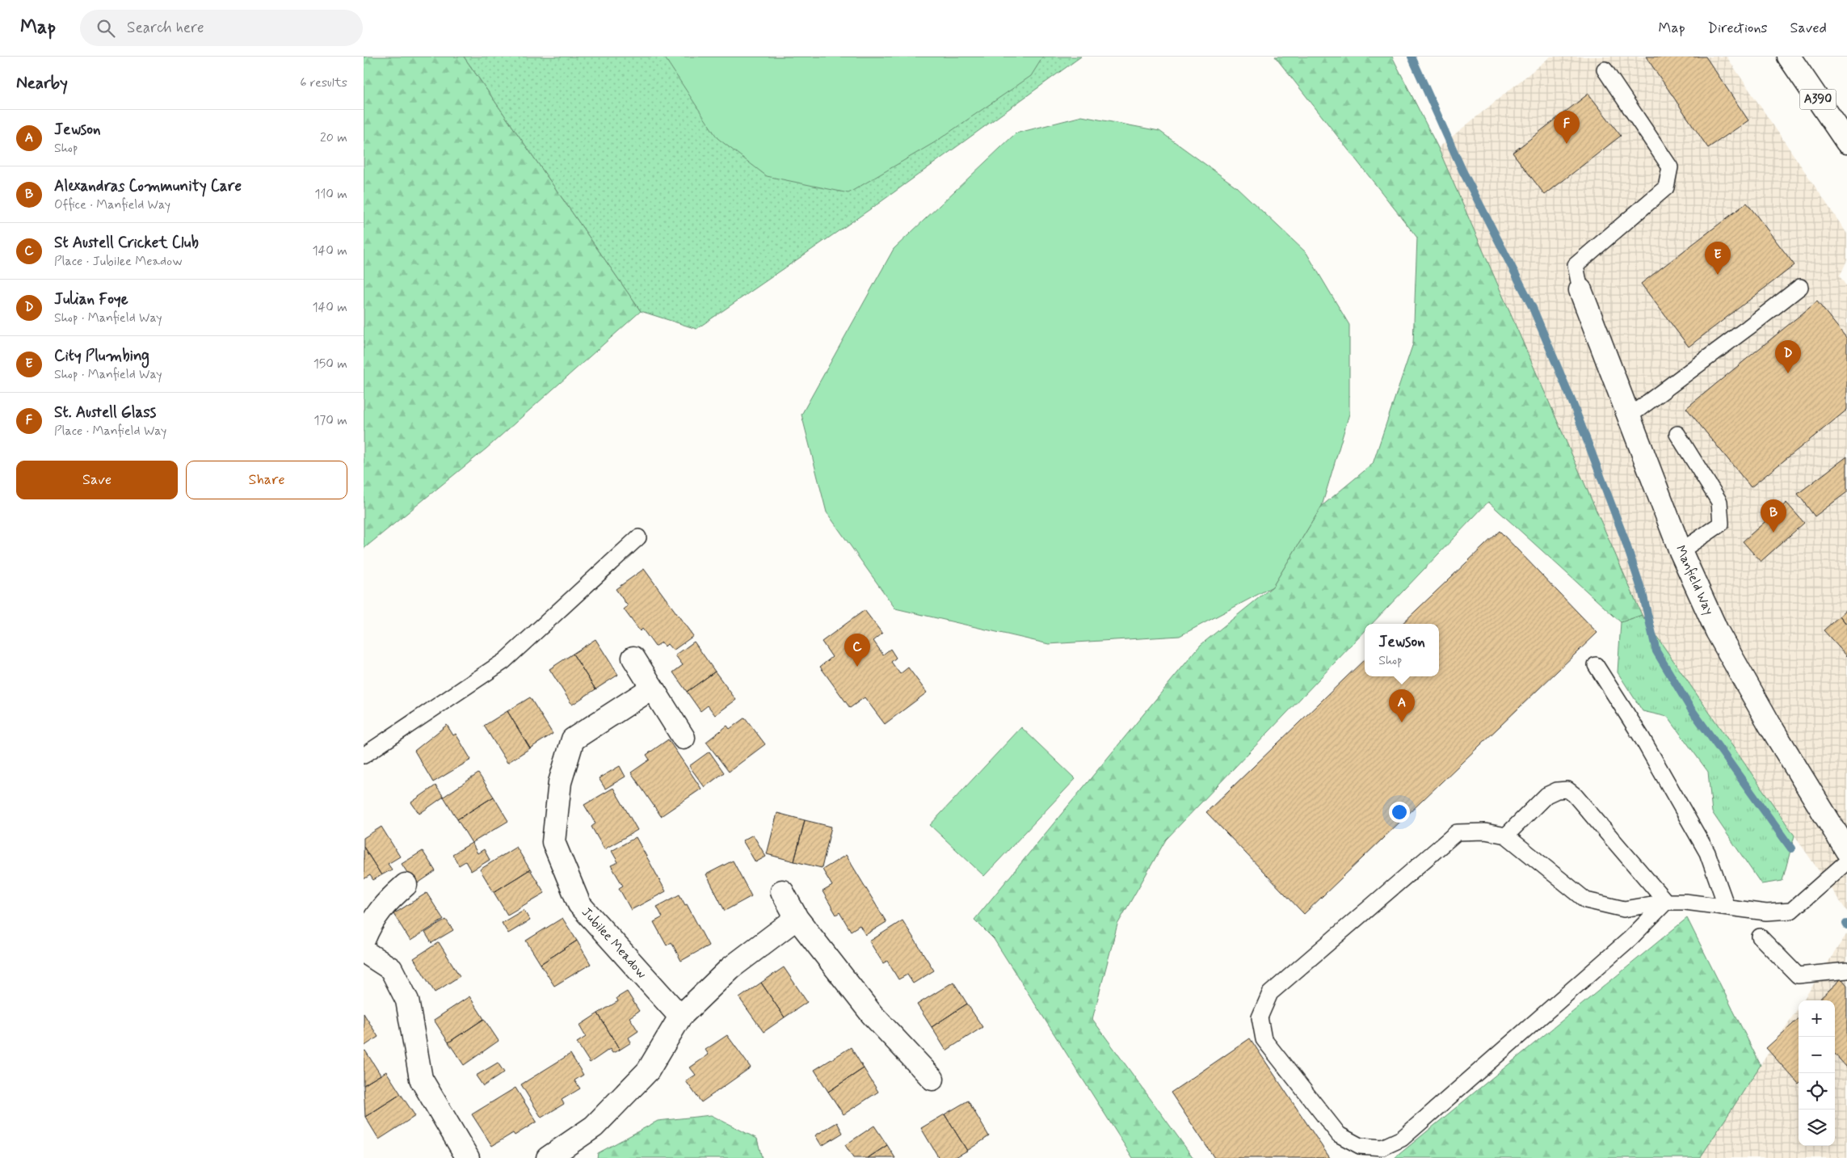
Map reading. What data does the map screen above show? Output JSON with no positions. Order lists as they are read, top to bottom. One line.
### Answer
{"streets":{"main road":["A390","Manfield Way","Jubilee Meadow"]},"page":{"header":"Map","search":"Search here","nav":["Map","Directions","Saved"],"heading":["Nearby","6 results"],"list":[{"mark":"A","name":"Jewson","note":"Shop","value":"20 m"},{"mark":"B","name":"Alexandras Community Care","note":"Office · Manfield Way","value":"110 m"},{"mark":"C","name":"St Austell Cricket Club","note":"Place · Jubilee Meadow","value":"140 m"},{"mark":"D","name":"Julian Foye","note":"Shop · Manfield Way","value":"140 m"},{"mark":"E","name":"City Plumbing","note":"Shop · Manfield Way","value":"150 m"},{"mark":"F","name":"St. Austell Glass","note":"Place · Manfield Way","value":"170 m"}],"pins":["F","E","D","B","C","A"],"buttons":["Save","Share"],"popup":["Jewson","Shop"],"map_buttons":["+","−"]}}
